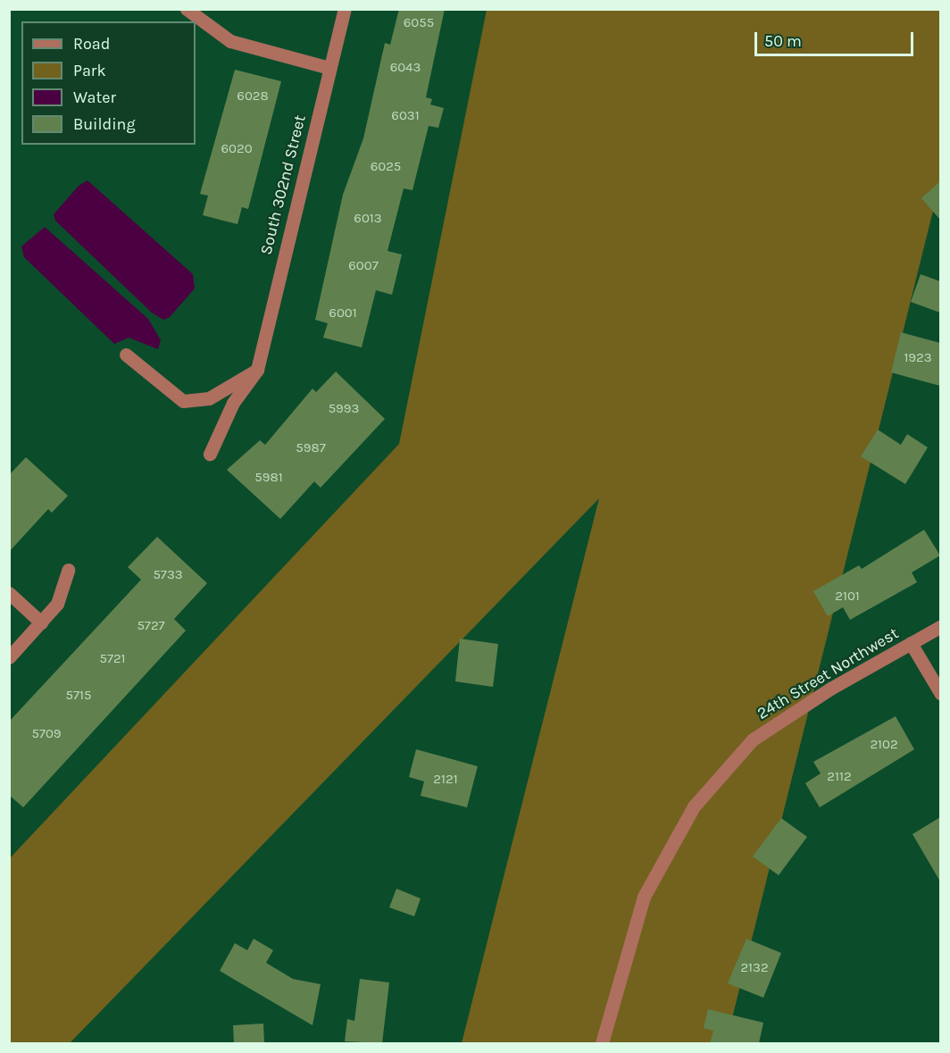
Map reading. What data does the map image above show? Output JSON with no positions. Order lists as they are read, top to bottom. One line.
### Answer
{"streets":{"street":["South 302nd Street","24th Street Northwest"]},"house_numbers":["6055","6043","6028","6031","6020","6025","6013","6007","6001","1923","5993","5987","5981","5733","2101","5727","5721","5715","5709","2102","2112","2121","2132"],"legend":["Road","Park","Water","Building"],"scale_bar":"50 m"}
